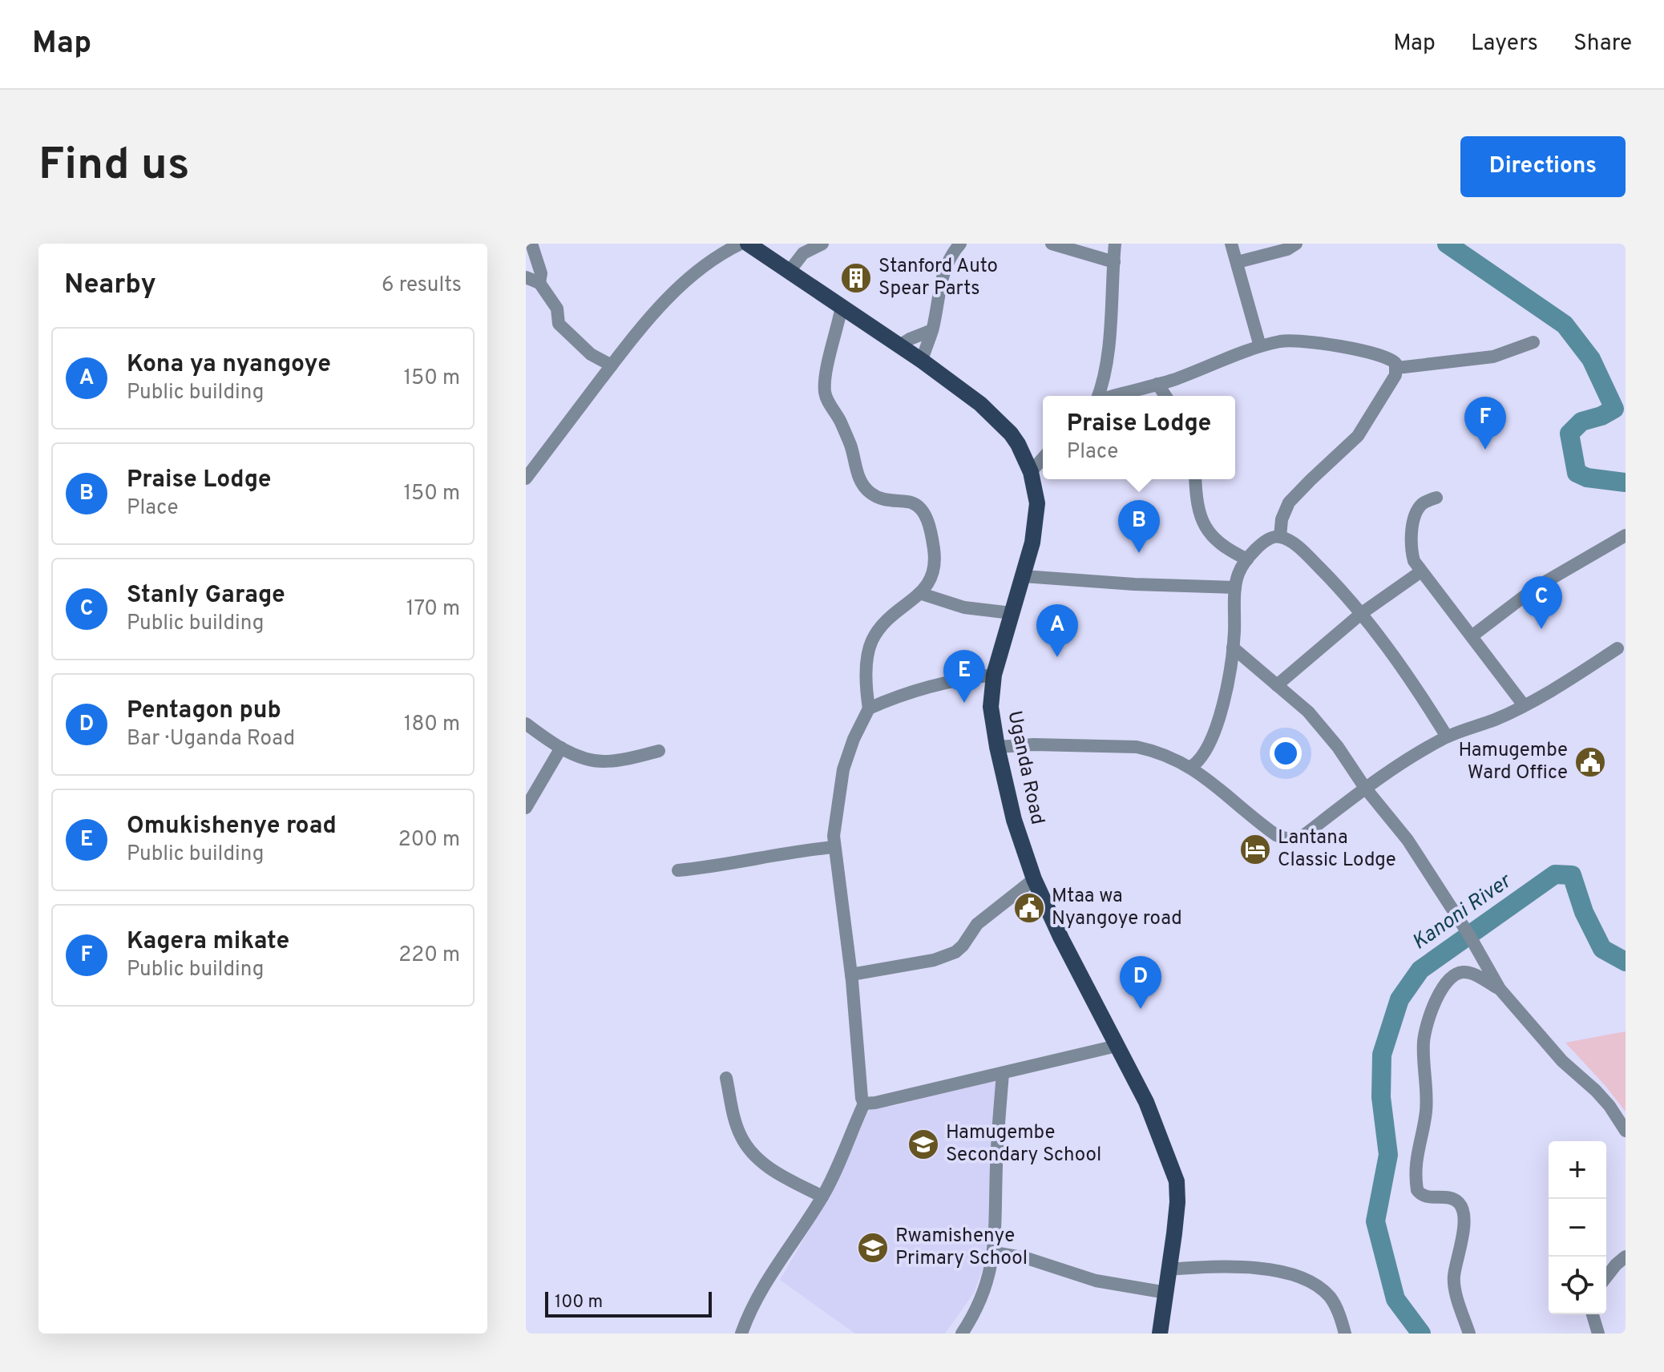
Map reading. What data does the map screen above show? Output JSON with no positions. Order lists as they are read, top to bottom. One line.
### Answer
{"streets":{"main road":["Uganda Road"]},"water":["Kanoni River"],"places":{"building":["Stanford Auto Spear Parts"],"public building":["Hamugembe Ward Office","Mtaa wa Nyangoye road"],"hotel":["Lantana Classic Lodge"],"school or university":["Hamugembe Secondary School","Rwamishenye Primary School"]},"scale_bar":"100 m","page":{"header":"Map","nav":["Map","Layers","Share"],"buttons":"Directions","title":"Find us","heading":["Nearby","6 results"],"list":[{"mark":"A","name":"Kona ya nyangoye","note":"Public building","value":"150 m"},{"mark":"B","name":"Praise Lodge","note":"Place","value":"150 m"},{"mark":"C","name":"Stanly Garage","note":"Public building","value":"170 m"},{"mark":"D","name":"Pentagon pub","note":"Bar · Uganda Road","value":"180 m"},{"mark":"E","name":"Omukishenye road","note":"Public building","value":"200 m"},{"mark":"F","name":"Kagera mikate","note":"Public building","value":"220 m"}],"popup":["Praise Lodge","Place"],"pins":["F","B","C","A","E","D"],"map_buttons":["+","−"],"scale":"100 m"}}
